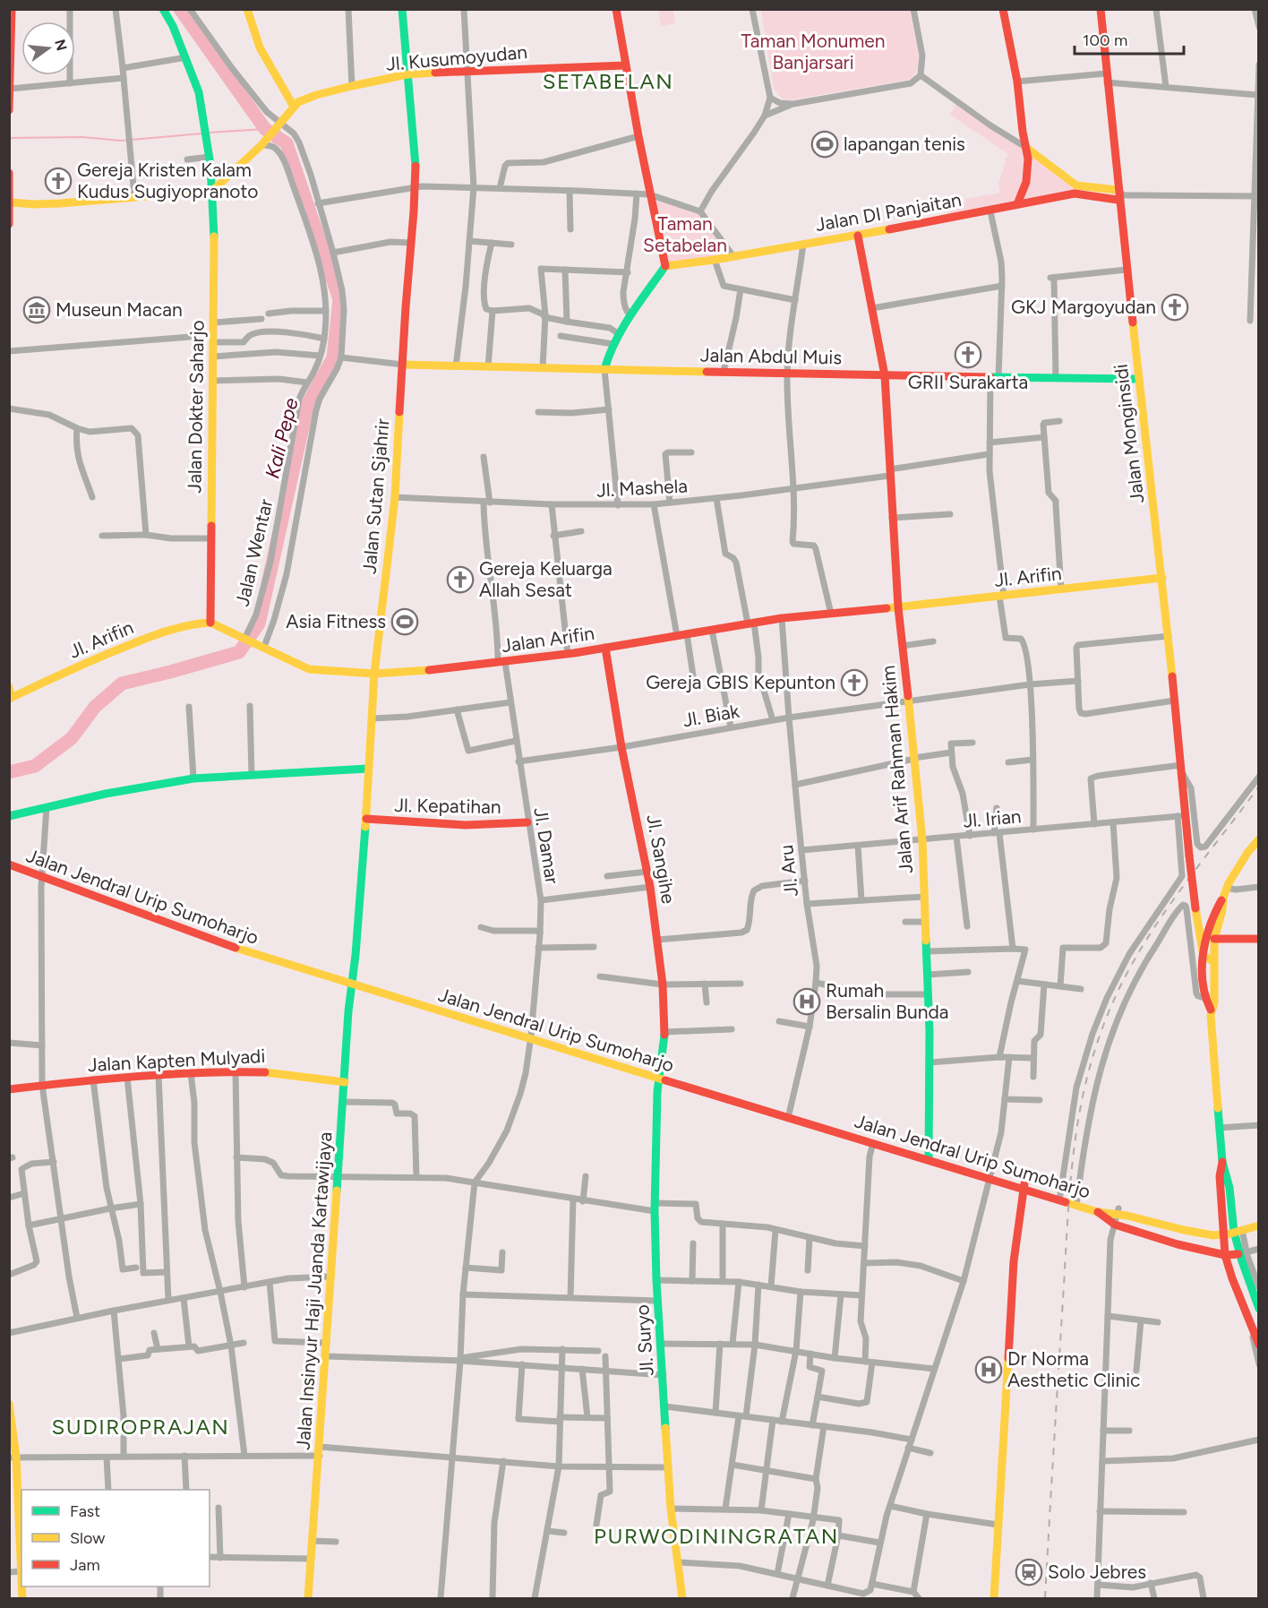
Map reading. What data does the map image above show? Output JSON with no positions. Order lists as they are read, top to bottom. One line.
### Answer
{"streets":{"main road":["Jl. Kusumoyudan","Jalan DI Panjaitan","Jalan Abdul Muis","Jalan Dokter Saharjo","Jalan Monginsidi","Jalan Sutan Sjahrir","Jl. Arifin","Jalan Arifin","Jalan Arif Rahman Hakim","Jl. Kepatihan","Jl. Sangihe","Jalan Jendral Urip Sumoharjo","Jalan Kapten Mulyadi","Jalan Insinyur Haji Juanda Kartawijaya","Jl. Suryo"],"street":["Jl. Mashela","Jalan Wentar","Jl. Biak","Jl. Irian","Jl. Damar","Jl. Aru"]},"crossings":[["Jl. Kusumoyudan","Jalan Dokter Saharjo"],["Jl. Kusumoyudan","Jalan Sutan Sjahrir"],["Jl. Kusumoyudan","Jalan Wentar"],["Jalan DI Panjaitan","Jalan Monginsidi"],["Jalan DI Panjaitan","Jalan Arif Rahman Hakim"],["Jalan Abdul Muis","Jalan Monginsidi"],["Jalan Abdul Muis","Jalan Sutan Sjahrir"],["Jalan Abdul Muis","Jalan Arif Rahman Hakim"],["Jalan Dokter Saharjo","Jl. Arifin"],["Jalan Dokter Saharjo","Jalan Arifin"],["Jalan Monginsidi","Jl. Arifin"],["Jalan Monginsidi","Jl. Irian"],["Jl. Mashela","Jalan Sutan Sjahrir"],["Jl. Mashela","Jalan Arif Rahman Hakim"],["Jl. Mashela","Jl. Damar"],["Jalan Sutan Sjahrir","Jalan Arifin"],["Jalan Sutan Sjahrir","Jl. Kepatihan"],["Jalan Sutan Sjahrir","Jalan Jendral Urip Sumoharjo"],["Jalan Sutan Sjahrir","Jalan Insinyur Haji Juanda Kartawijaya"],["Jalan Wentar","Jalan Arifin"],["Jl. Arifin","Jalan Arifin"],["Jl. Arifin","Jalan Arif Rahman Hakim"],["Jalan Arifin","Jalan Arif Rahman Hakim"],["Jalan Arifin","Jl. Damar"],["Jalan Arifin","Jl. Sangihe"],["Jalan Arifin","Jl. Aru"],["Jl. Biak","Jalan Arif Rahman Hakim"],["Jl. Biak","Jl. Damar"],["Jl. Biak","Jl. Sangihe"],["Jl. Biak","Jl. Aru"],["Jalan Arif Rahman Hakim","Jl. Irian"],["Jalan Arif Rahman Hakim","Jalan Jendral Urip Sumoharjo"],["Jl. Kepatihan","Jl. Damar"],["Jl. Irian","Jl. Aru"],["Jl. Damar","Jalan Jendral Urip Sumoharjo"],["Jl. Sangihe","Jalan Jendral Urip Sumoharjo"],["Jl. Sangihe","Jl. Suryo"],["Jl. Aru","Jalan Jendral Urip Sumoharjo"],["Jalan Jendral Urip Sumoharjo","Jalan Insinyur Haji Juanda Kartawijaya"],["Jalan Jendral Urip Sumoharjo","Jl. Suryo"],["Jalan Kapten Mulyadi","Jalan Insinyur Haji Juanda Kartawijaya"]],"districts":["SETABELAN","SUDIROPRAJAN","PURWODININGRATAN"],"water":["Kali Pepe"],"parks":["Taman Monumen Banjarsari","Taman Setabelan"],"places":{"sports":["lapangan tenis","Asia Fitness"],"church":["Gereja Kristen Kalam Kudus Sugiyopranoto","GKJ Margoyudan","GRII Surakarta","Gereja Keluarga Allah Sesat","Gereja GBIS Kepunton"],"museum":["Museun Macan"],"hospital":["Rumah Bersalin Bunda","Dr Norma Aesthetic Clinic"],"station":["Solo Jebres"]},"legend":["Fast","Slow","Jam"],"scale_bar":"100 m","north":"right"}
